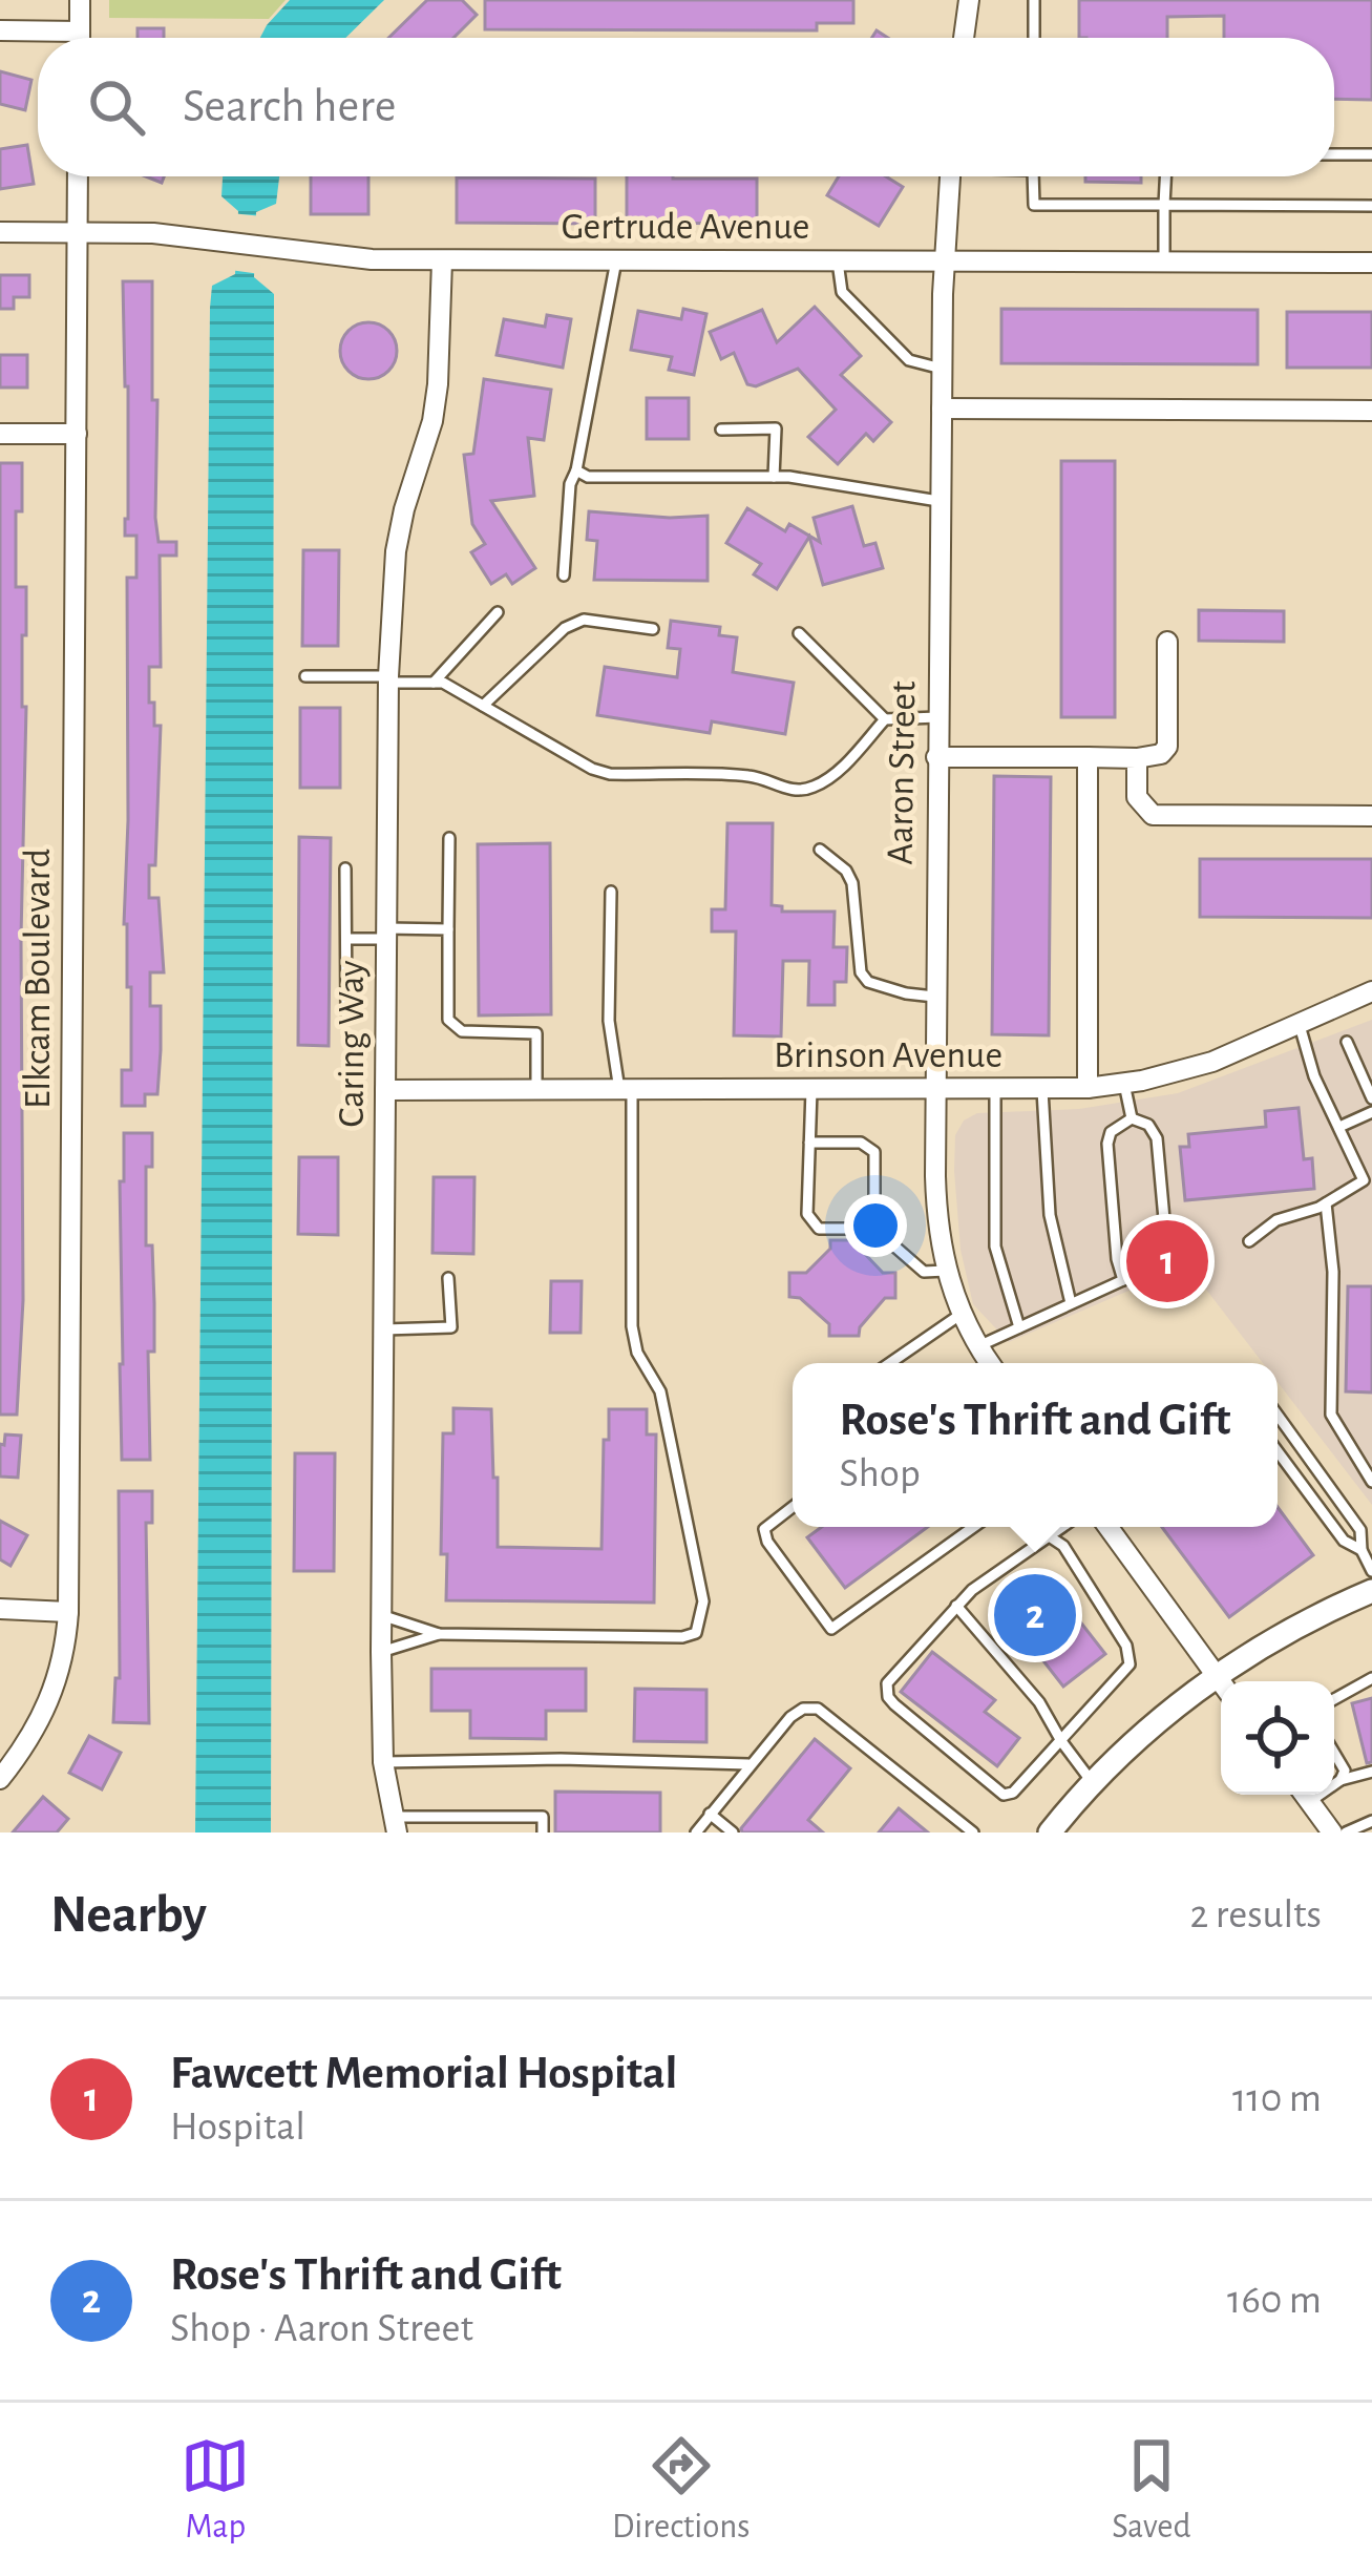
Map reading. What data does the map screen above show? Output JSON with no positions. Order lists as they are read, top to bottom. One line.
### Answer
{"streets":{"street":["Gertrude Avenue","Aaron Street","Elkcam Boulevard","Caring Way","Brinson Avenue"]},"crossings":[["Gertrude Avenue","Aaron Street"],["Gertrude Avenue","Elkcam Boulevard"],["Gertrude Avenue","Caring Way"],["Aaron Street","Brinson Avenue"],["Caring Way","Brinson Avenue"]],"page":{"search":"Search here","pins":["1","2"],"popup":["Rose's Thrift and Gift","Shop"],"heading":["Nearby","2 results"],"list":[{"mark":"1","name":"Fawcett Memorial Hospital","note":"Hospital","value":"110 m"},{"mark":"2","name":"Rose's Thrift and Gift","note":"Shop · Aaron Street","value":"160 m"}],"nav":["Map","Directions","Saved"]}}
